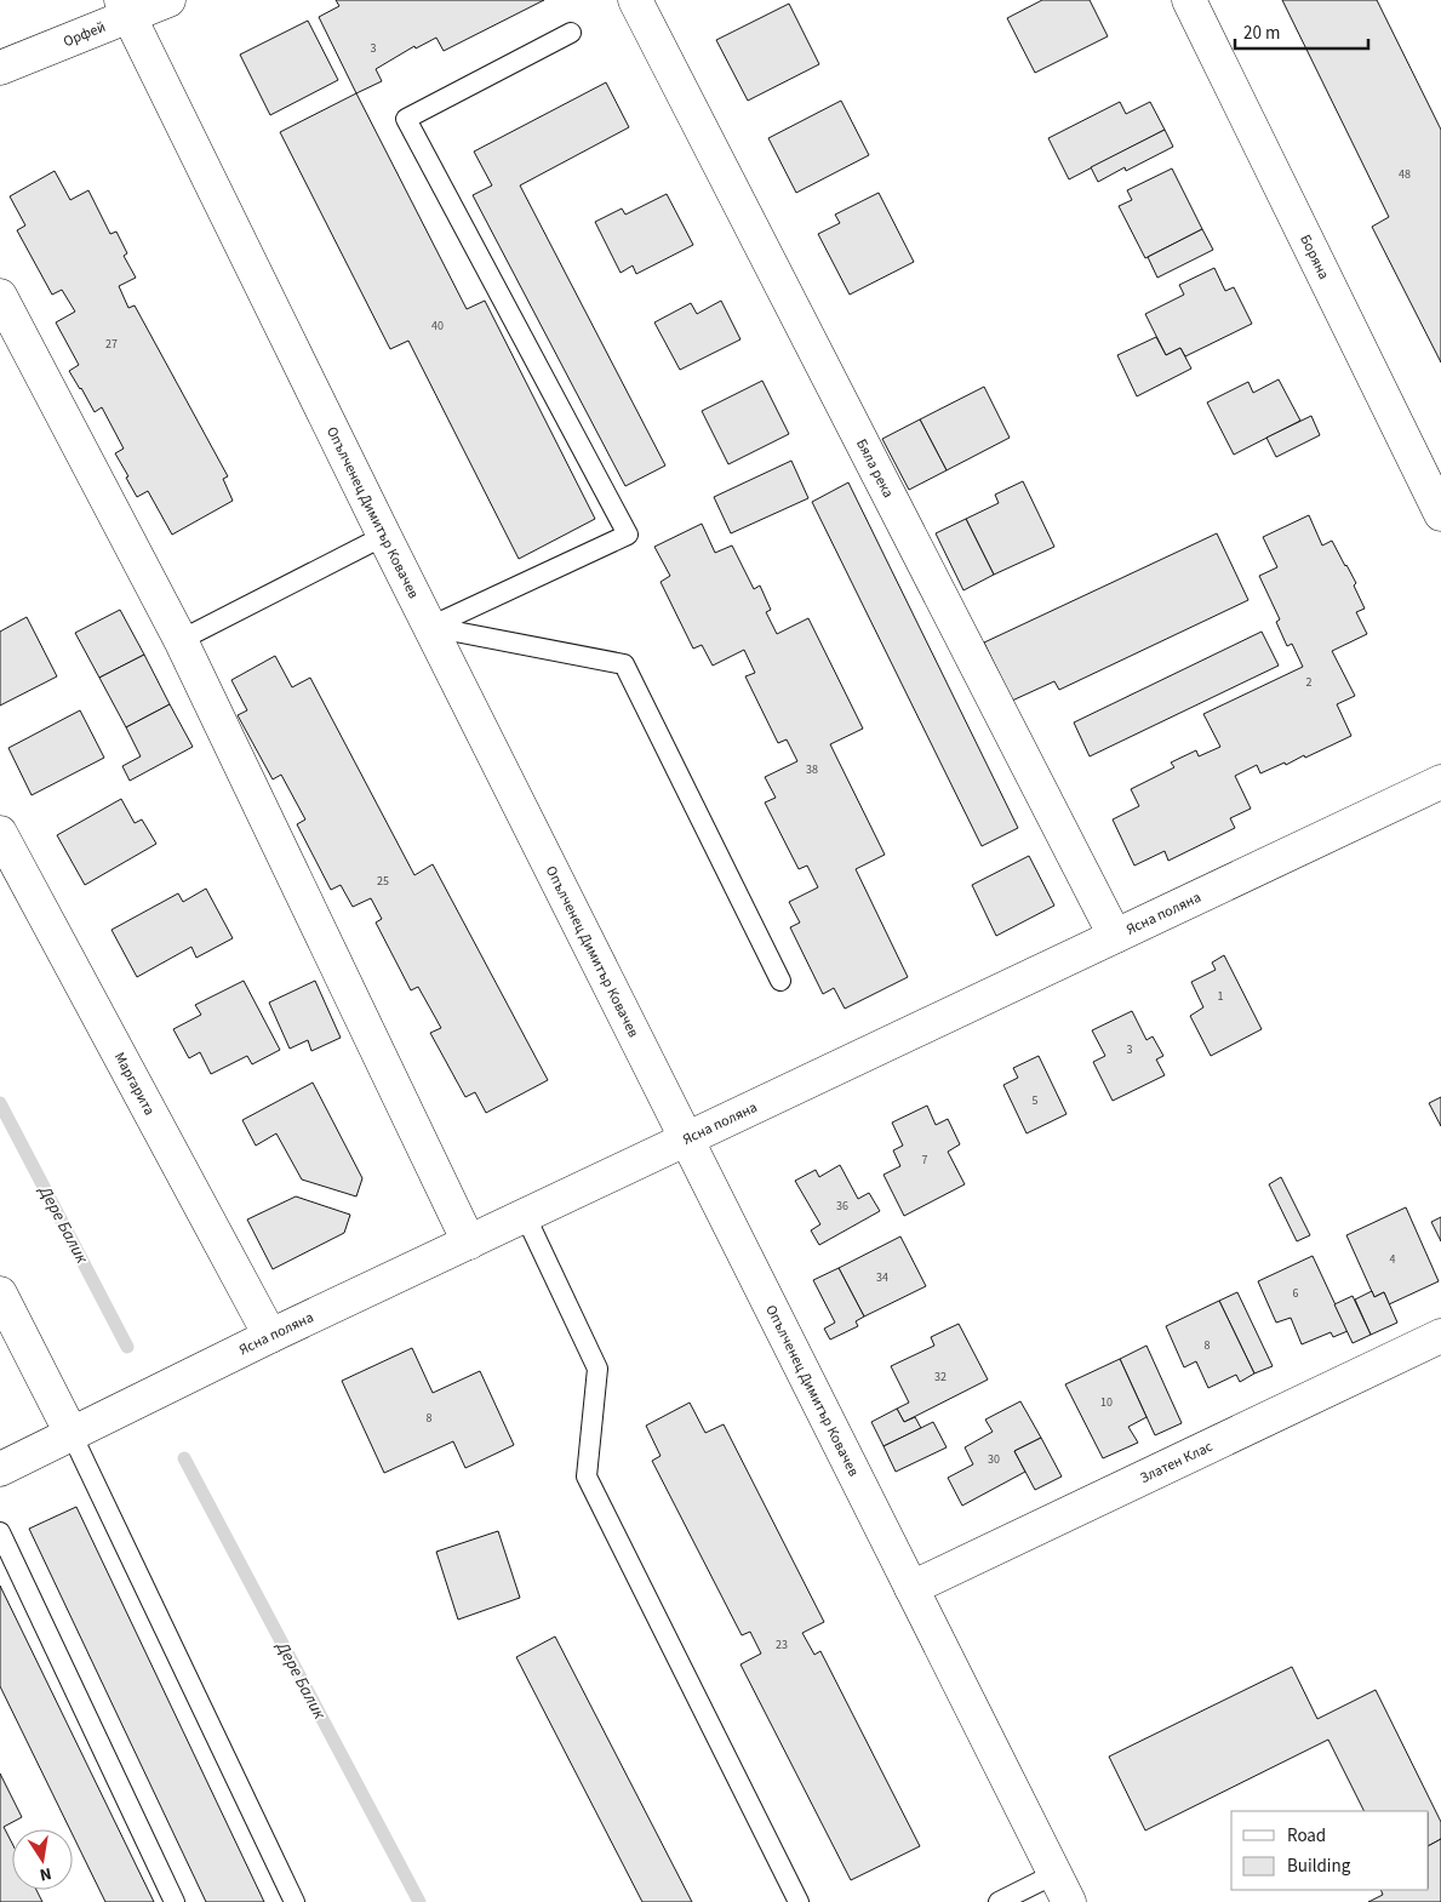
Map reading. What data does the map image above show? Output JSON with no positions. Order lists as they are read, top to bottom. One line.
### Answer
{"streets":{"street":["Орфей","Боряна","Бяла река","Опълченец Димитър Ковачев","Ясна поляна","Маргарита","Златен Клас"]},"crossings":[["Орфей","Опълченец Димитър Ковачев"],["Бяла река","Ясна поляна"],["Опълченец Димитър Ковачев","Ясна поляна"],["Опълченец Димитър Ковачев","Златен Клас"],["Ясна поляна","Маргарита"]],"water":["Дере Балик"],"house_numbers":["3","48","40","27","2","38","25","1","3","5","7","36","4","34","6","8","32","10","8","30","23"],"legend":["Road","Building"],"scale_bar":"20 m","north":"bottom"}
